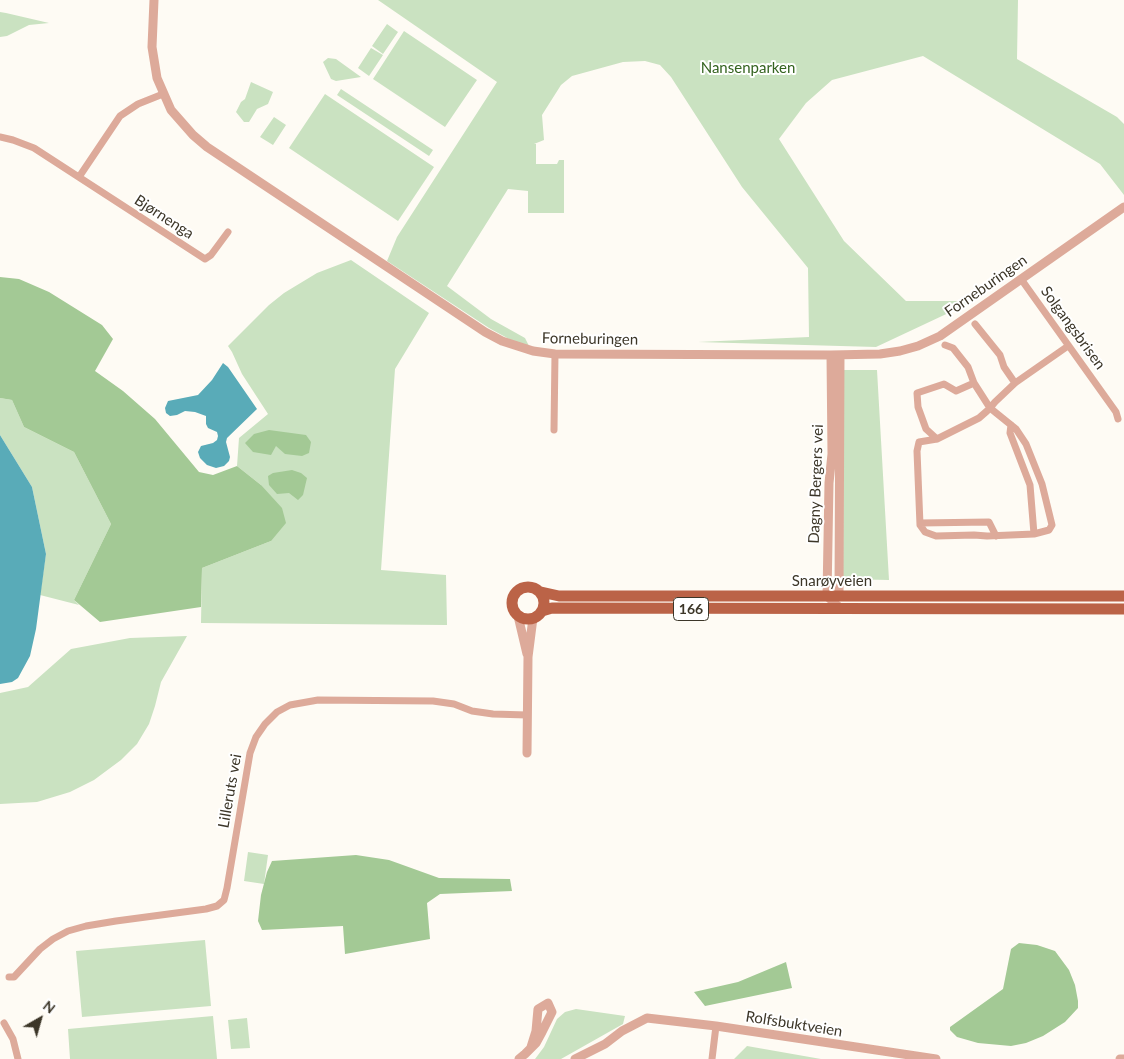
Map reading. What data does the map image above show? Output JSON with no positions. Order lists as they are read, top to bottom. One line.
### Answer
{"streets":{"main road":["Snarøyveien","166"],"street":["Bjørnenga","Forneburingen","Solgangsbrisen","Dagny Bergers vei","Lilleruts vei","Rolfsbuktveien"]},"crossings":[["Forneburingen","Solgangsbrisen"],["Forneburingen","Dagny Bergers vei"],["Dagny Bergers vei","Snarøyveien"],["Snarøyveien","166"]],"parks":["Nansenparken"],"north":"top right"}
